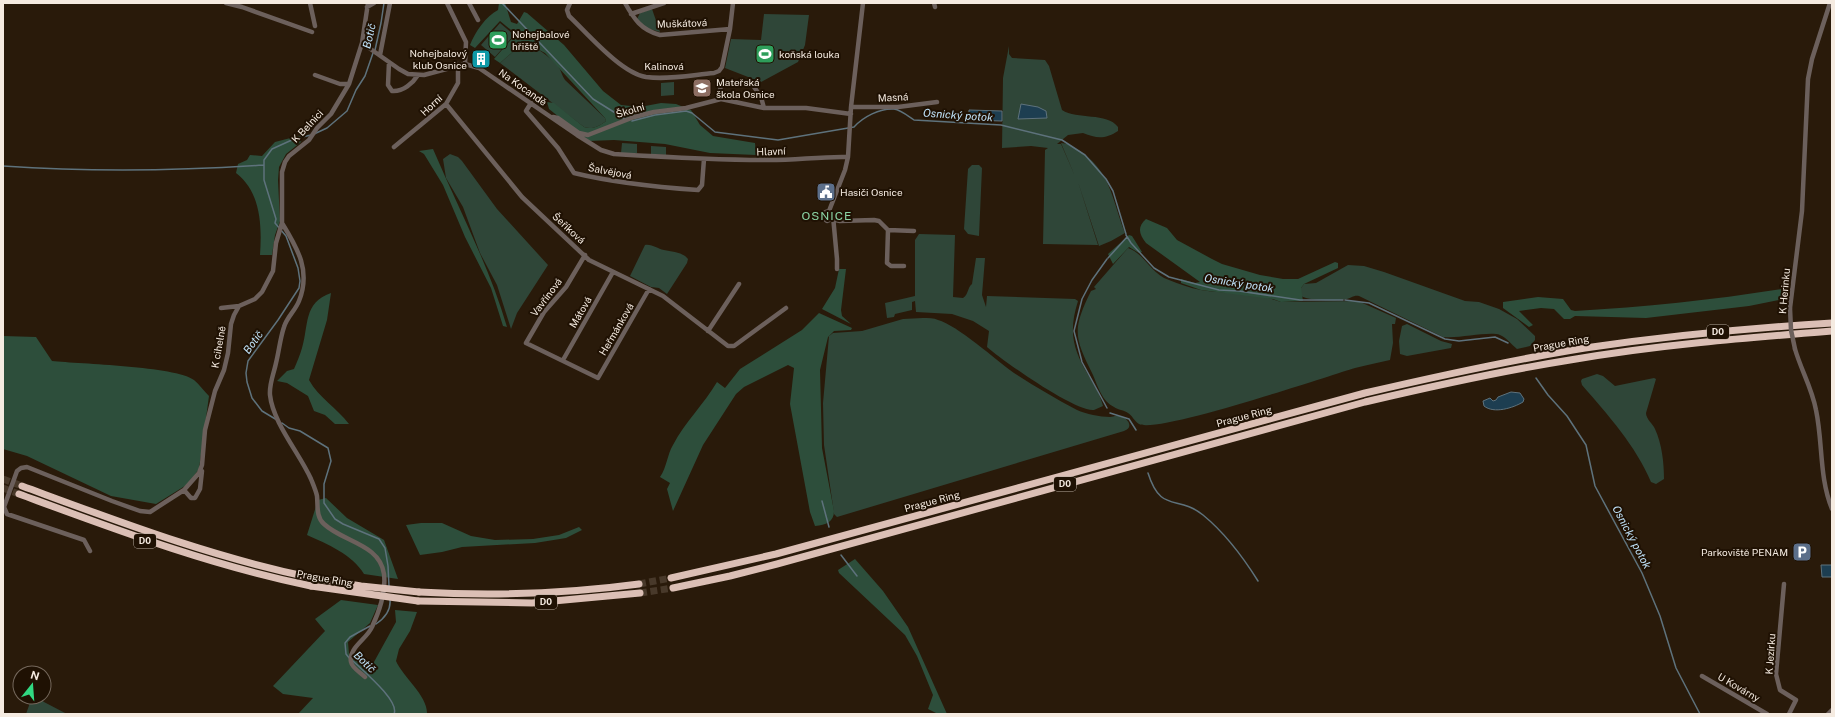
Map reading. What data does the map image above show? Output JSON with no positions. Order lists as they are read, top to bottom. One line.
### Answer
{"streets":{"highway":["D0","Prague Ring"],"street":["Muškátová","Kalinová","Na Kocandě","Masná","Horní","Školní","K Belnici","Hlavní","Šalvějová","Šeříková","K Herinku","Vavřínová","Mátová","Heřmánková","K cihelně","K Jezírku","U Kovárny"]},"crossings":[["Muškátová","Kalinová"],["Na Kocandě","Horní"],["Na Kocandě","Školní"],["Na Kocandě","Hlavní"],["Na Kocandě","Šalvějová"],["Horní","Šeříková"],["Školní","Hlavní"],["Hlavní","Šalvějová"],["Šeříková","Vavřínová"],["Šeříková","Mátová"],["Šeříková","Heřmánková"],["Vavřínová","Mátová"],["Vavřínová","Heřmánková"]],"districts":["OSNICE"],"water":["Botič","Osnický potok"],"places":{"sports":["Nohejbalové hřiště","koňská louka"],"building":["Nohejbalový klub Osnice"],"school or university":["Mateřská škola Osnice"],"public building":["Hasiči Osnice"],"parking":["Parkoviště PENAM"]},"north":"top"}
